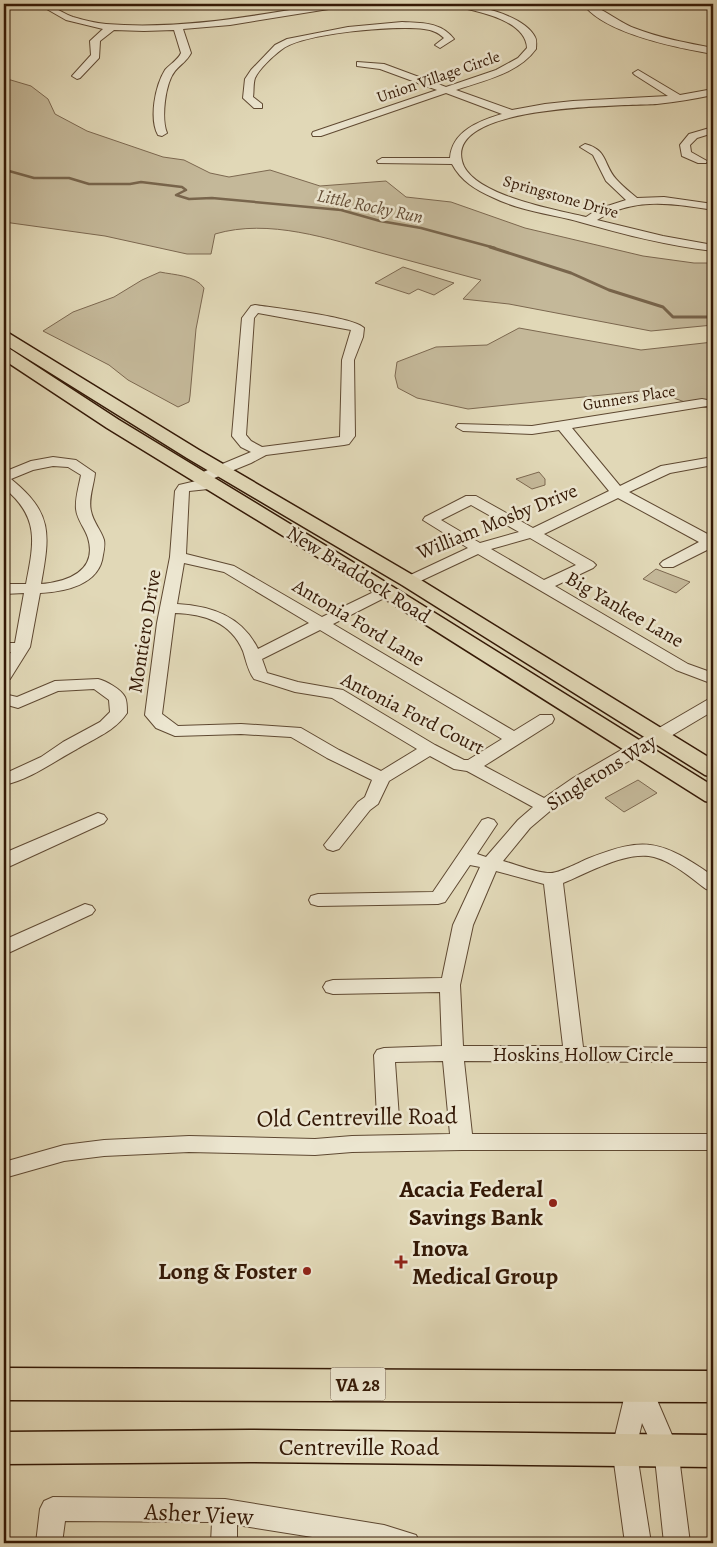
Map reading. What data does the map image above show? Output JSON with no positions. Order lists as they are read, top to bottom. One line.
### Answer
{"streets":{"highway":["VA 28","Centreville Road"],"main road":["New Braddock Road"],"street":["Union Village Circle","Springstone Drive","Gunners Place","William Mosby Drive","Big Yankee Lane","Antonia Ford Lane","Montiero Drive","Antonia Ford Court","Singletons Way","Hoskins Hollow Circle","Old Centreville Road","Asher View"]},"crossings":[["Gunners Place","William Mosby Drive"],["William Mosby Drive","New Braddock Road"],["William Mosby Drive","Big Yankee Lane"],["New Braddock Road","Montiero Drive"],["New Braddock Road","Singletons Way"],["Antonia Ford Lane","Montiero Drive"],["Montiero Drive","Antonia Ford Court"],["Antonia Ford Court","Singletons Way"],["Singletons Way","Hoskins Hollow Circle"],["Singletons Way","Old Centreville Road"]],"water":["Little Rocky Run"],"places":{"other":["Acacia Federal Savings Bank","Long & Foster"],"health":["Inova Medical Group"]}}
